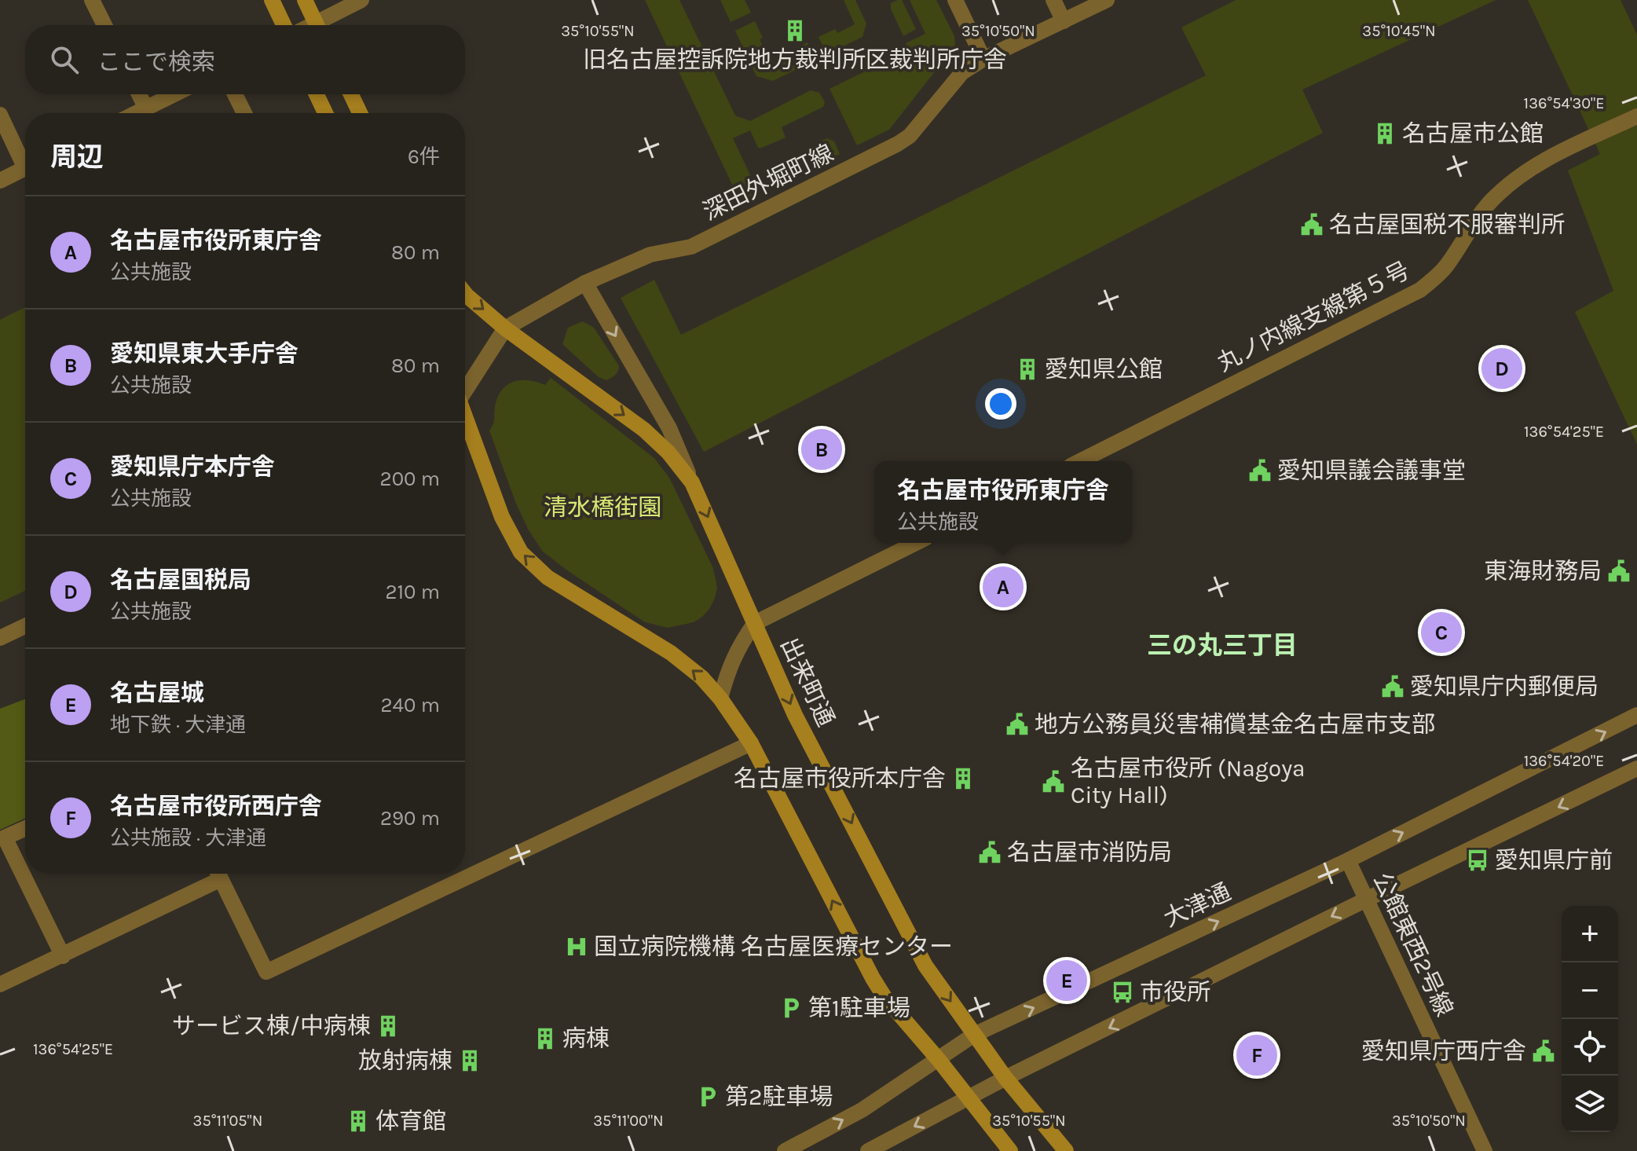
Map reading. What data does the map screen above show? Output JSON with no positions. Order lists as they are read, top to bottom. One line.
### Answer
{"streets":{"main road":["出来町通"],"street":["深田外堀町線","丸ノ内線支線第５号","大津通","公館東西2号線"]},"crossings":[["深田外堀町線","出来町通"],["出来町通","大津通"],["大津通","公館東西2号線"]],"districts":["三の丸三丁目"],"parks":["清水橋街園"],"places":{"building":["旧名古屋控訴院地方裁判所区裁判所庁舎","名古屋市公館","愛知県公館","名古屋市役所本庁舎","サービス棟/中病棟","病棟","放射病棟","体育館"],"public building":["名古屋国税不服審判所","愛知県議会議事堂","東海財務局","愛知県庁内郵便局","地方公務員災害補償基金名古屋市支部","名古屋市役所 (Nagoya City Hall)","名古屋市消防局","愛知県庁西庁舎"],"bus stop":["愛知県庁前","市役所"],"hospital":["国立病院機構 名古屋医療センター"],"parking":["第1駐車場","第2駐車場"]},"page":{"search":"ここで検索","heading":["周辺","6件"],"list":[{"mark":"A","name":"名古屋市役所東庁舎","note":"公共施設","value":"80 m"},{"mark":"B","name":"愛知県東大手庁舎","note":"公共施設","value":"80 m"},{"mark":"C","name":"愛知県庁本庁舎","note":"公共施設","value":"200 m"},{"mark":"D","name":"名古屋国税局","note":"公共施設","value":"210 m"},{"mark":"E","name":"名古屋城","note":"地下鉄 · 大津通","value":"240 m"},{"mark":"F","name":"名古屋市役所西庁舎","note":"公共施設 · 大津通","value":"290 m"}],"pins":["D","B","A","C","E","F"],"popup":["名古屋市役所東庁舎","公共施設"],"map_buttons":["+","−"]},"coordinates":["35°10'55\"N","35°10'50\"N","35°10'45\"N","136°54'30\"E","136°54'25\"E","136°54'20\"E","35°11'05\"N","35°11'00\"N"]}
